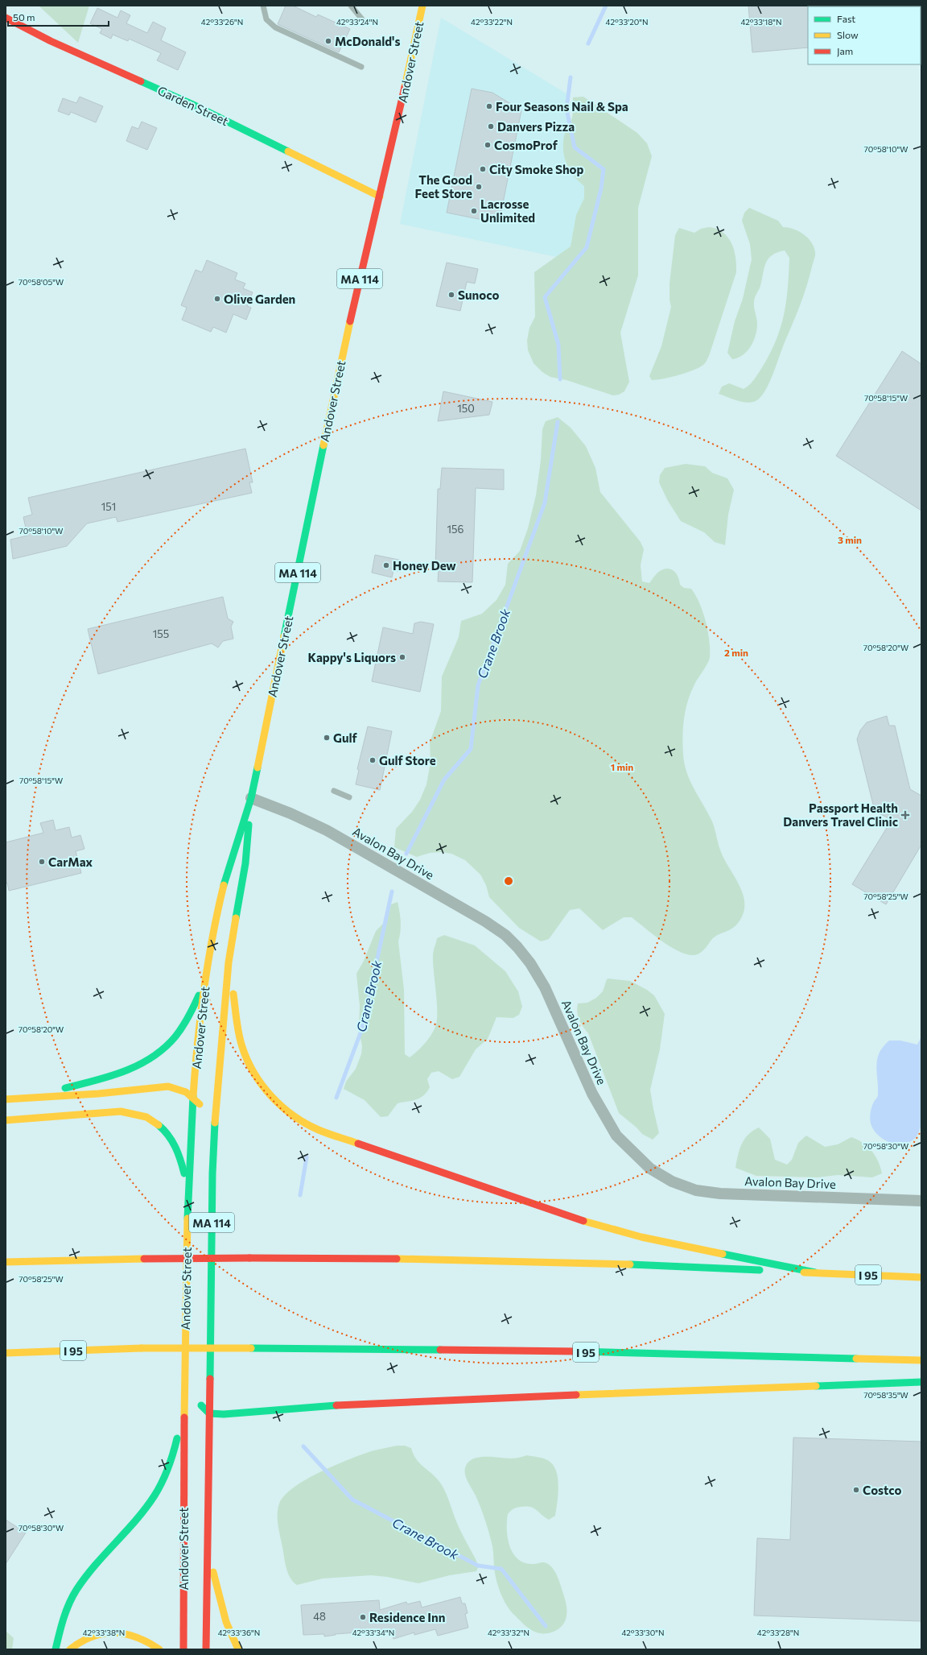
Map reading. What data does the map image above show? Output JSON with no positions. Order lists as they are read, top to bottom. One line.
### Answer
{"streets":{"main road":["Andover Street","Garden Street","MA 114","I 95"],"street":["Avalon Bay Drive"]},"crossings":[["Andover Street","Garden Street"],["Andover Street","Avalon Bay Drive"]],"water":["Crane Brook"],"places":{"other":["McDonald's","Four Seasons Nail & Spa","Danvers Pizza","CosmoProf","City Smoke Shop","The Good Feet Store","Lacrosse Unlimited","Sunoco","Olive Garden","Honey Dew","Kappy's Liquors","Gulf","Gulf Store","CarMax","Costco","Residence Inn"],"health":["Passport Health Danvers Travel Clinic"]},"house_numbers":["150","151","156","155","48"],"legend":["Fast","Slow","Jam"],"scale_bar":"50 m","coordinates":["42°33'26\"N","42°33'24\"N","42°33'22\"N","42°33'20\"N","42°33'18\"N","70°58'10\"W","70°58'05\"W","70°58'15\"W","70°58'20\"W","70°58'25\"W","70°58'30\"W","70°58'35\"W","42°33'38\"N","42°33'36\"N","42°33'34\"N","42°33'32\"N","42°33'30\"N","42°33'28\"N"],"rings":["3 min","2 min","1 min"]}
